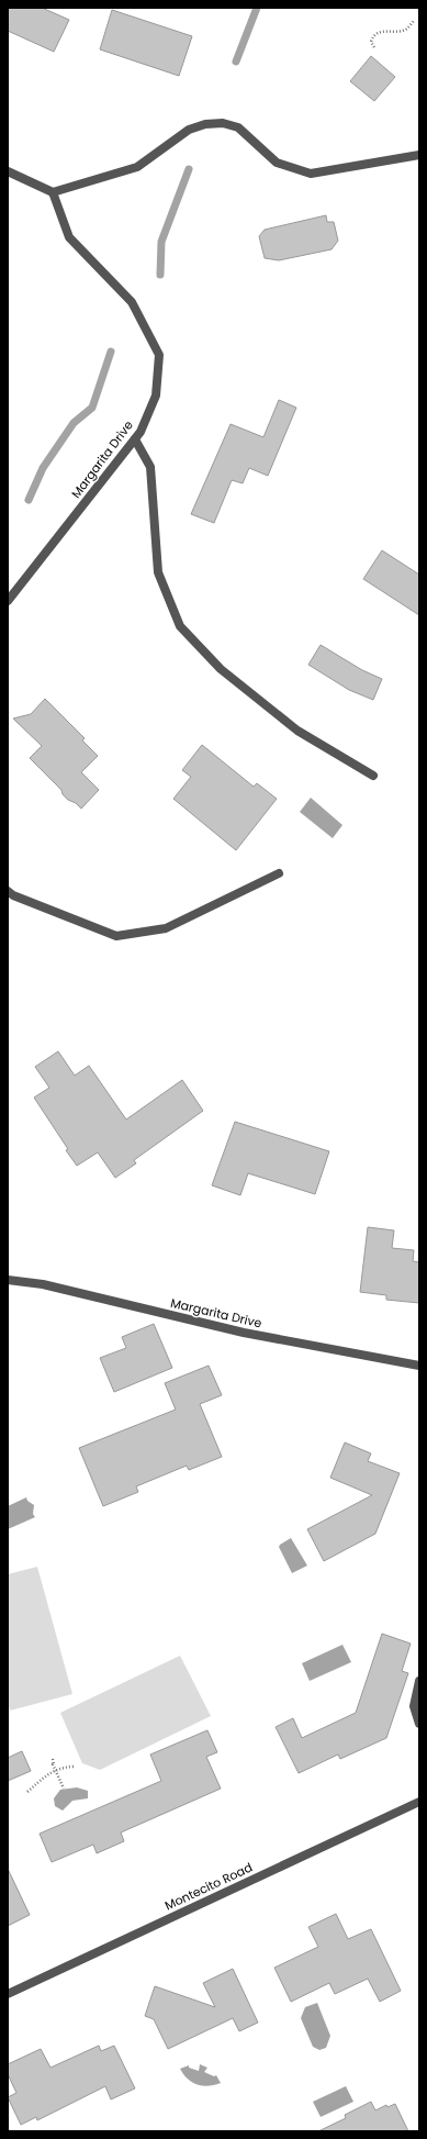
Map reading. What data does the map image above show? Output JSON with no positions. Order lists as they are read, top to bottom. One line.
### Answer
{"streets":{"street":["Margarita Drive","Montecito Road"]}}
